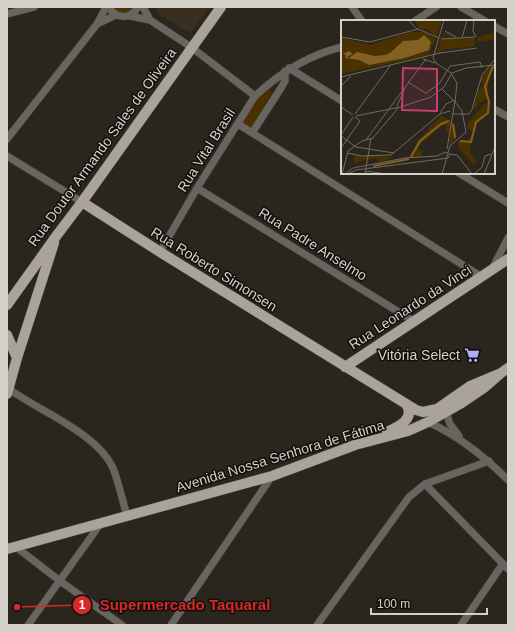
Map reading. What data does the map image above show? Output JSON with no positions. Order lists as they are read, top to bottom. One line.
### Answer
{"streets":{"main road":["Rua Doutor Armando Sales de Oliveira","Rua Roberto Simonsen","Rua Leonardo da Vinci","Avenida Nossa Senhora de Fátima"],"street":["Rua Vital Brasil","Rua Padre Anselmo"]},"crossings":[["Rua Doutor Armando Sales de Oliveira","Rua Roberto Simonsen"],["Rua Vital Brasil","Rua Padre Anselmo"],["Rua Vital Brasil","Rua Roberto Simonsen"],["Rua Padre Anselmo","Rua Leonardo da Vinci"],["Rua Roberto Simonsen","Rua Leonardo da Vinci"],["Rua Roberto Simonsen","Avenida Nossa Senhora de Fátima"]],"places":{"supermarket":["Vitória Select"],"other":["Supermercado Taquaral"]},"scale_bar":"100 m"}
